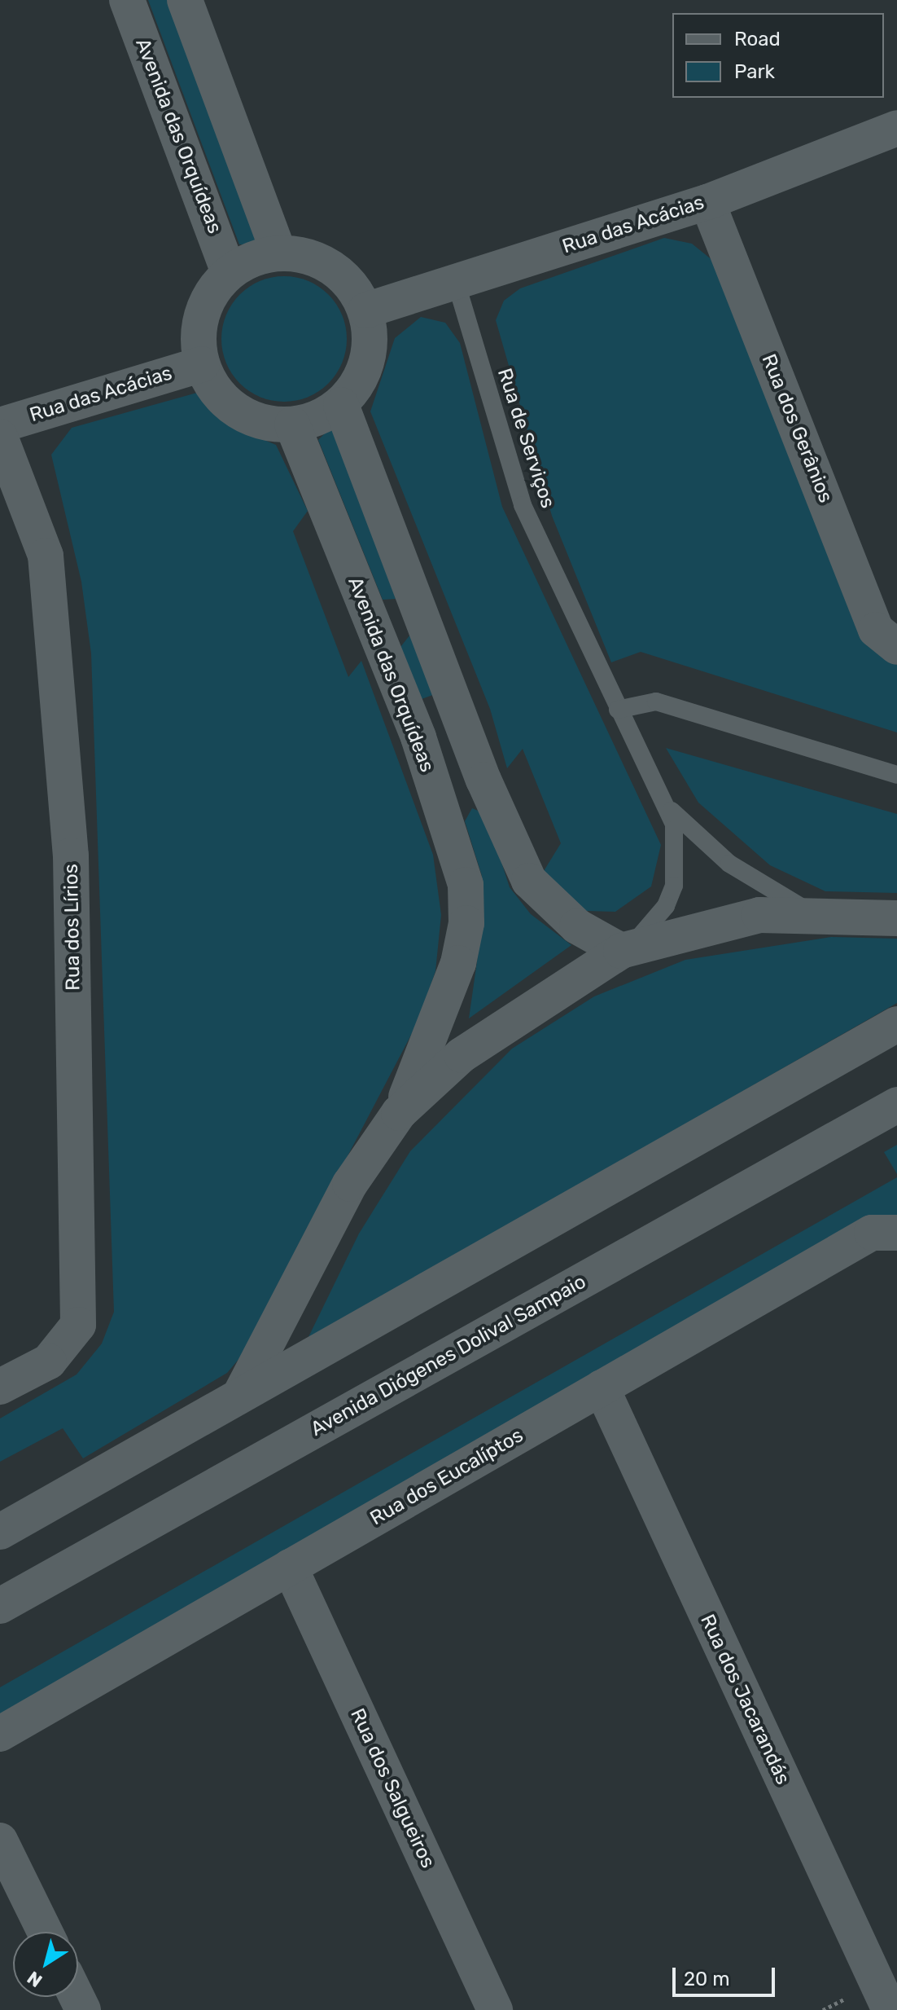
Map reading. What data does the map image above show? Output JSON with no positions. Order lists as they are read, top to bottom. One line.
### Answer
{"streets":{"street":["Avenida das Orquídeas","Rua das Acácias","Rua dos Gerânios","Rua dos Lírios","Avenida Diógenes Dolival Sampaio","Rua dos Eucalíptos","Rua dos Jacarandás","Rua dos Salgueiros"],"lane":["Rua de Serviços"]},"crossings":[["Avenida das Orquídeas","Rua das Acácias"],["Rua das Acácias","Rua dos Gerânios"],["Rua das Acácias","Rua de Serviços"],["Rua dos Eucalíptos","Rua dos Jacarandás"],["Rua dos Eucalíptos","Rua dos Salgueiros"]],"legend":["Road","Park"],"scale_bar":"20 m","north":"bottom left"}
